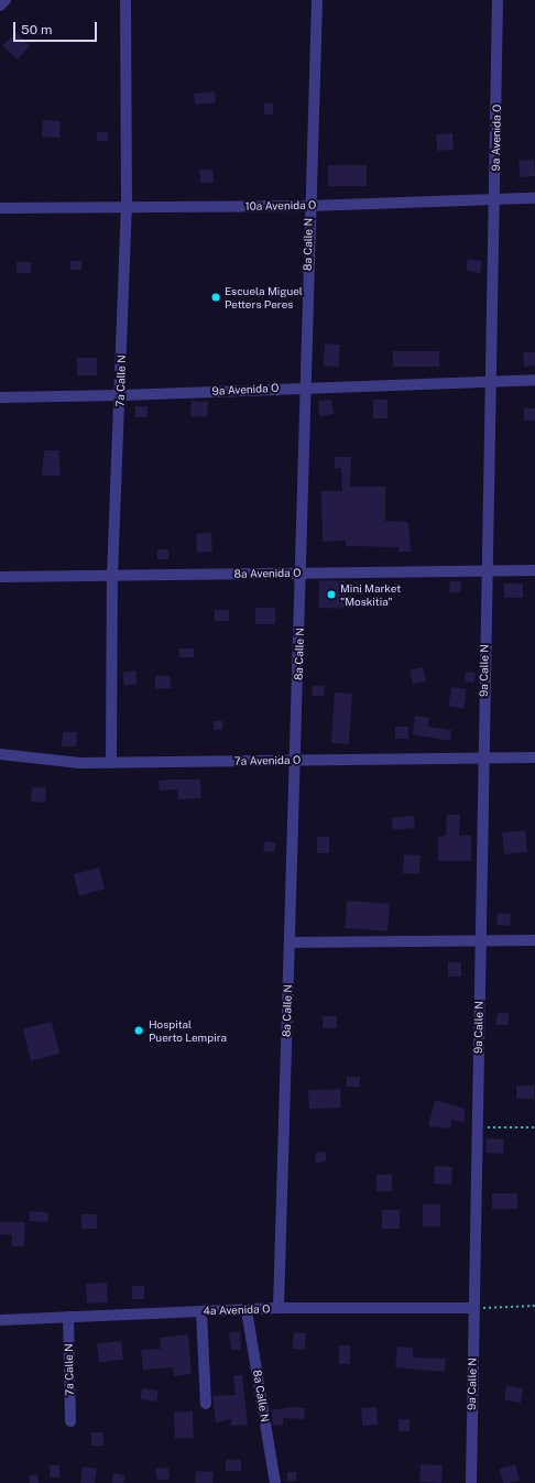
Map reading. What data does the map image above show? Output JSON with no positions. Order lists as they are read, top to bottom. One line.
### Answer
{"streets":{"street":["9a Avenida O","10a Avenida O","8a Calle N","7a Calle N","8a Avenida O","9a Calle N","7a Avenida O","4a Avenida O"]},"crossings":[["9a Avenida O","10a Avenida O"],["9a Avenida O","8a Calle N"],["9a Avenida O","7a Calle N"],["9a Avenida O","8a Avenida O"],["9a Avenida O","9a Calle N"],["10a Avenida O","8a Calle N"],["10a Avenida O","7a Calle N"],["8a Calle N","8a Avenida O"],["8a Calle N","7a Avenida O"],["8a Calle N","4a Avenida O"],["7a Calle N","8a Avenida O"],["7a Calle N","7a Avenida O"],["7a Calle N","4a Avenida O"],["8a Avenida O","9a Calle N"],["9a Calle N","7a Avenida O"],["9a Calle N","4a Avenida O"]],"places":["Escuela Miguel Petters Peres","Mini Market \"Moskitia\"","Hospital Puerto Lempira"],"scale_bar":"50 m"}
